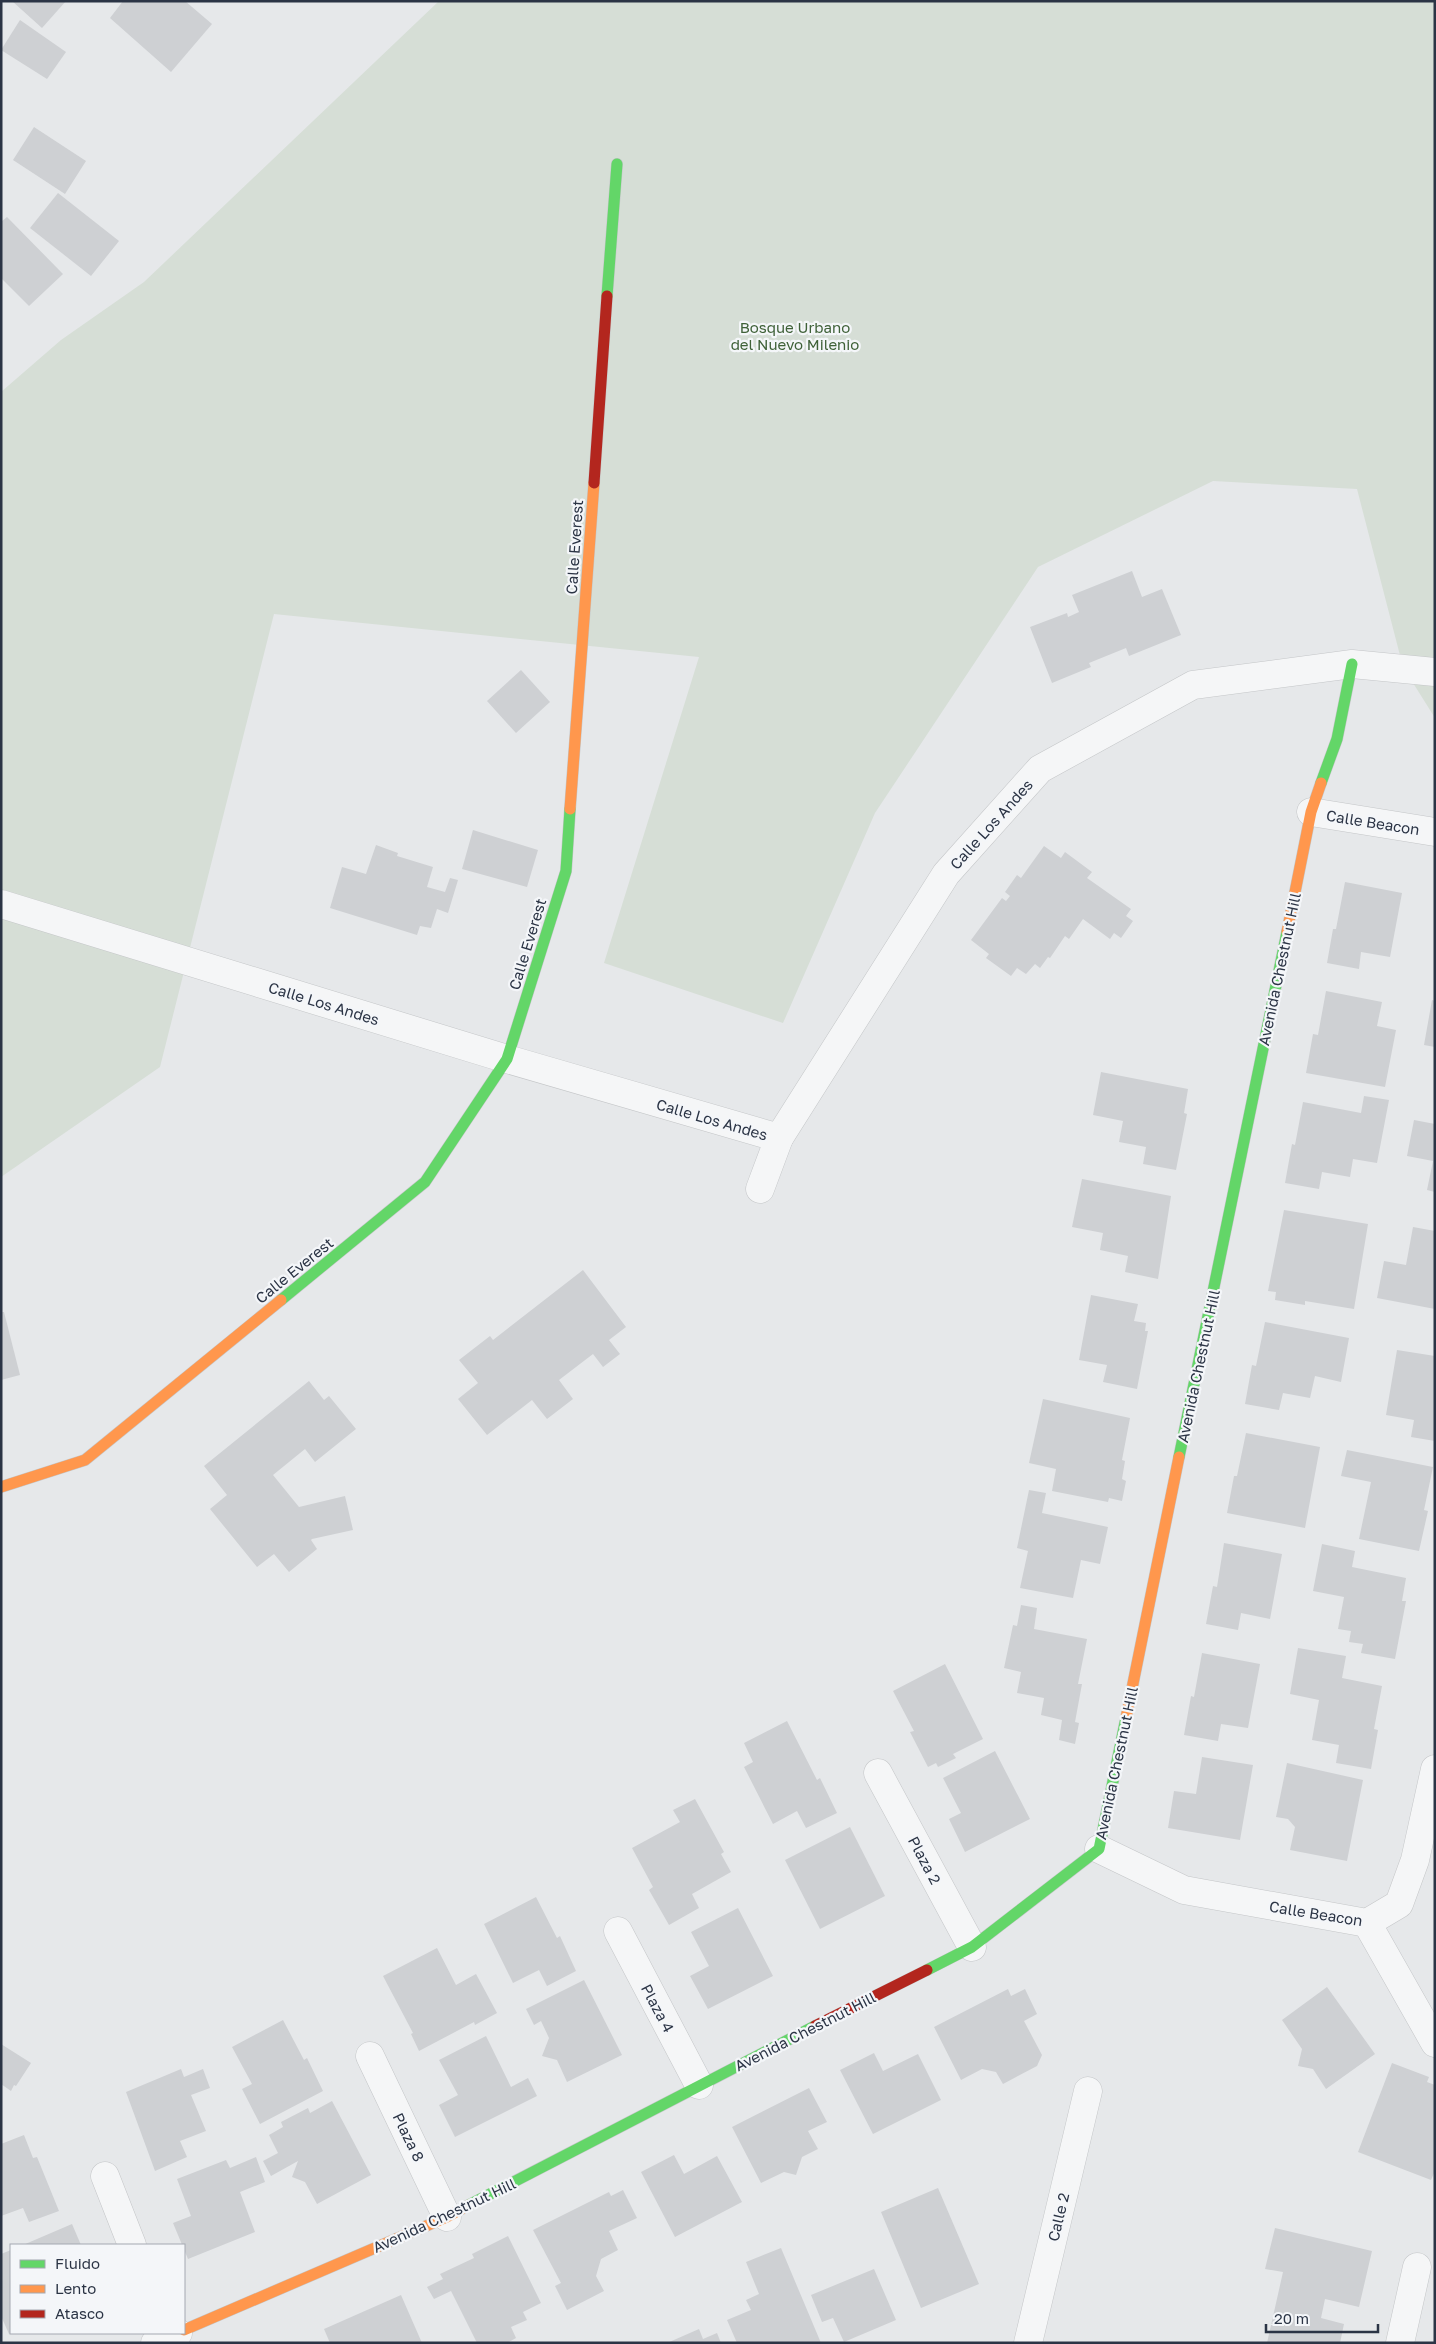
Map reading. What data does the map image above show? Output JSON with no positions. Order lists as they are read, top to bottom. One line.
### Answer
{"streets":{"street":["Calle Everest","Calle Beacon","Calle Los Andes","Avenida Chestnut Hill","Plaza 2","Plaza 4","Plaza 8","Calle 2"]},"crossings":[["Calle Everest","Calle Los Andes"],["Calle Beacon","Avenida Chestnut Hill"],["Calle Los Andes","Avenida Chestnut Hill"],["Avenida Chestnut Hill","Plaza 2"],["Avenida Chestnut Hill","Plaza 4"],["Avenida Chestnut Hill","Plaza 8"]],"parks":["Bosque Urbano del Nuevo Milenio"],"legend":["Fluido","Lento","Atasco"],"scale_bar":"20 m"}
